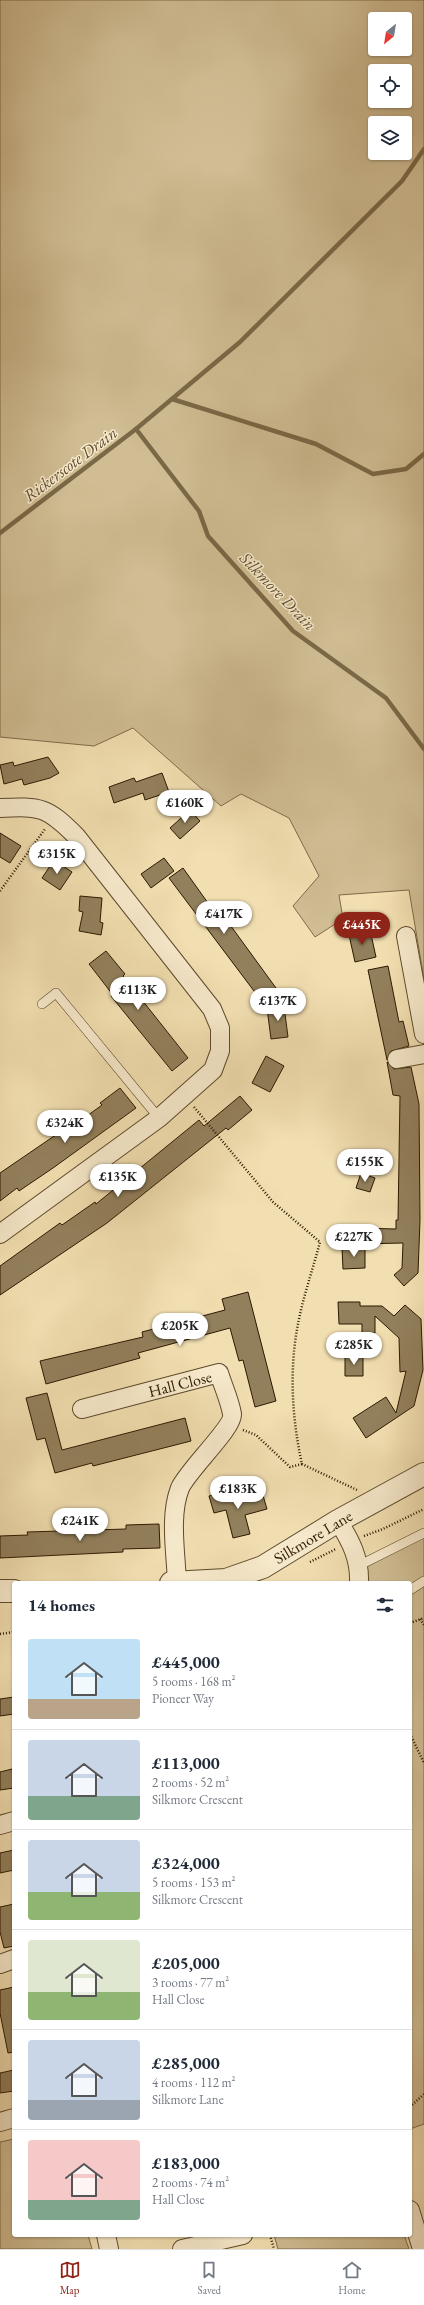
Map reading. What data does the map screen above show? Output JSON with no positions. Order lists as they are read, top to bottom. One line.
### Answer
{"streets":{"street":["Hall Close","Silkmore Lane"]},"water":["Rickerscote Drain","Silkmore Drain"],"north":"bottom left","page":{"price":["£160K","£315K","£417K","£445K","£113K","£137K","£324K","£155K","£135K","£227K","£205K","£285K","£183K","£241K"],"heading":"14 homes","list":[{"name":"£445,000","note":"5 rooms · 168 m² · Pioneer Way"},{"name":"£113,000","note":"2 rooms · 52 m² · Silkmore Crescent"},{"name":"£324,000","note":"5 rooms · 153 m² · Silkmore Crescent"},{"name":"£205,000","note":"3 rooms · 77 m² · Hall Close"},{"name":"£285,000","note":"4 rooms · 112 m² · Silkmore Lane"},{"name":"£183,000","note":"2 rooms · 74 m² · Hall Close"}],"tabs":["Map","Saved","Home"]}}
